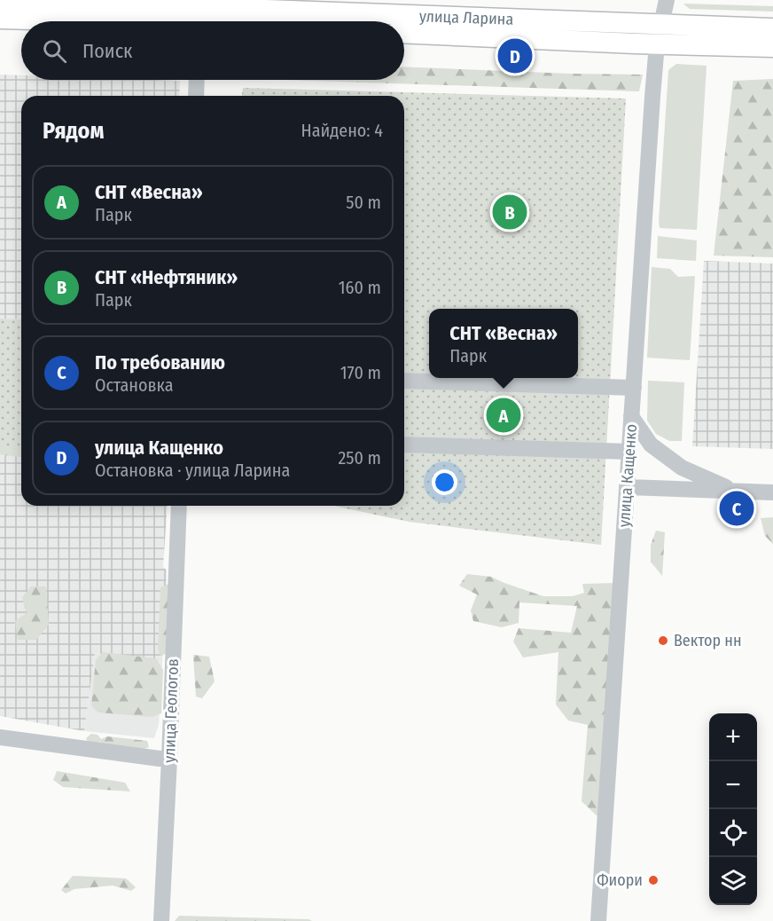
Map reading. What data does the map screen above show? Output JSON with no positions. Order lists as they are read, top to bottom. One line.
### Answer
{"streets":{"main road":["улица Ларина"],"street":["улица Кащенко","улица Геологов"]},"crossings":[["улица Ларина","улица Кащенко"]],"places":["Вектор нн","Фиори"],"page":{"search":"Поиск","pins":["D","B","A","C"],"heading":["Рядом","Найдено: 4"],"list":[{"mark":"A","name":"СНТ «Весна»","note":"Парк","value":"50 m"},{"mark":"B","name":"СНТ «Нефтяник»","note":"Парк","value":"160 m"},{"mark":"C","name":"По требованию","note":"Остановка","value":"170 m"},{"mark":"D","name":"улица Кащенко","note":"Остановка · улица Ларина","value":"250 m"}],"popup":["СНТ «Весна»","Парк"],"map_buttons":["+","−"]}}
